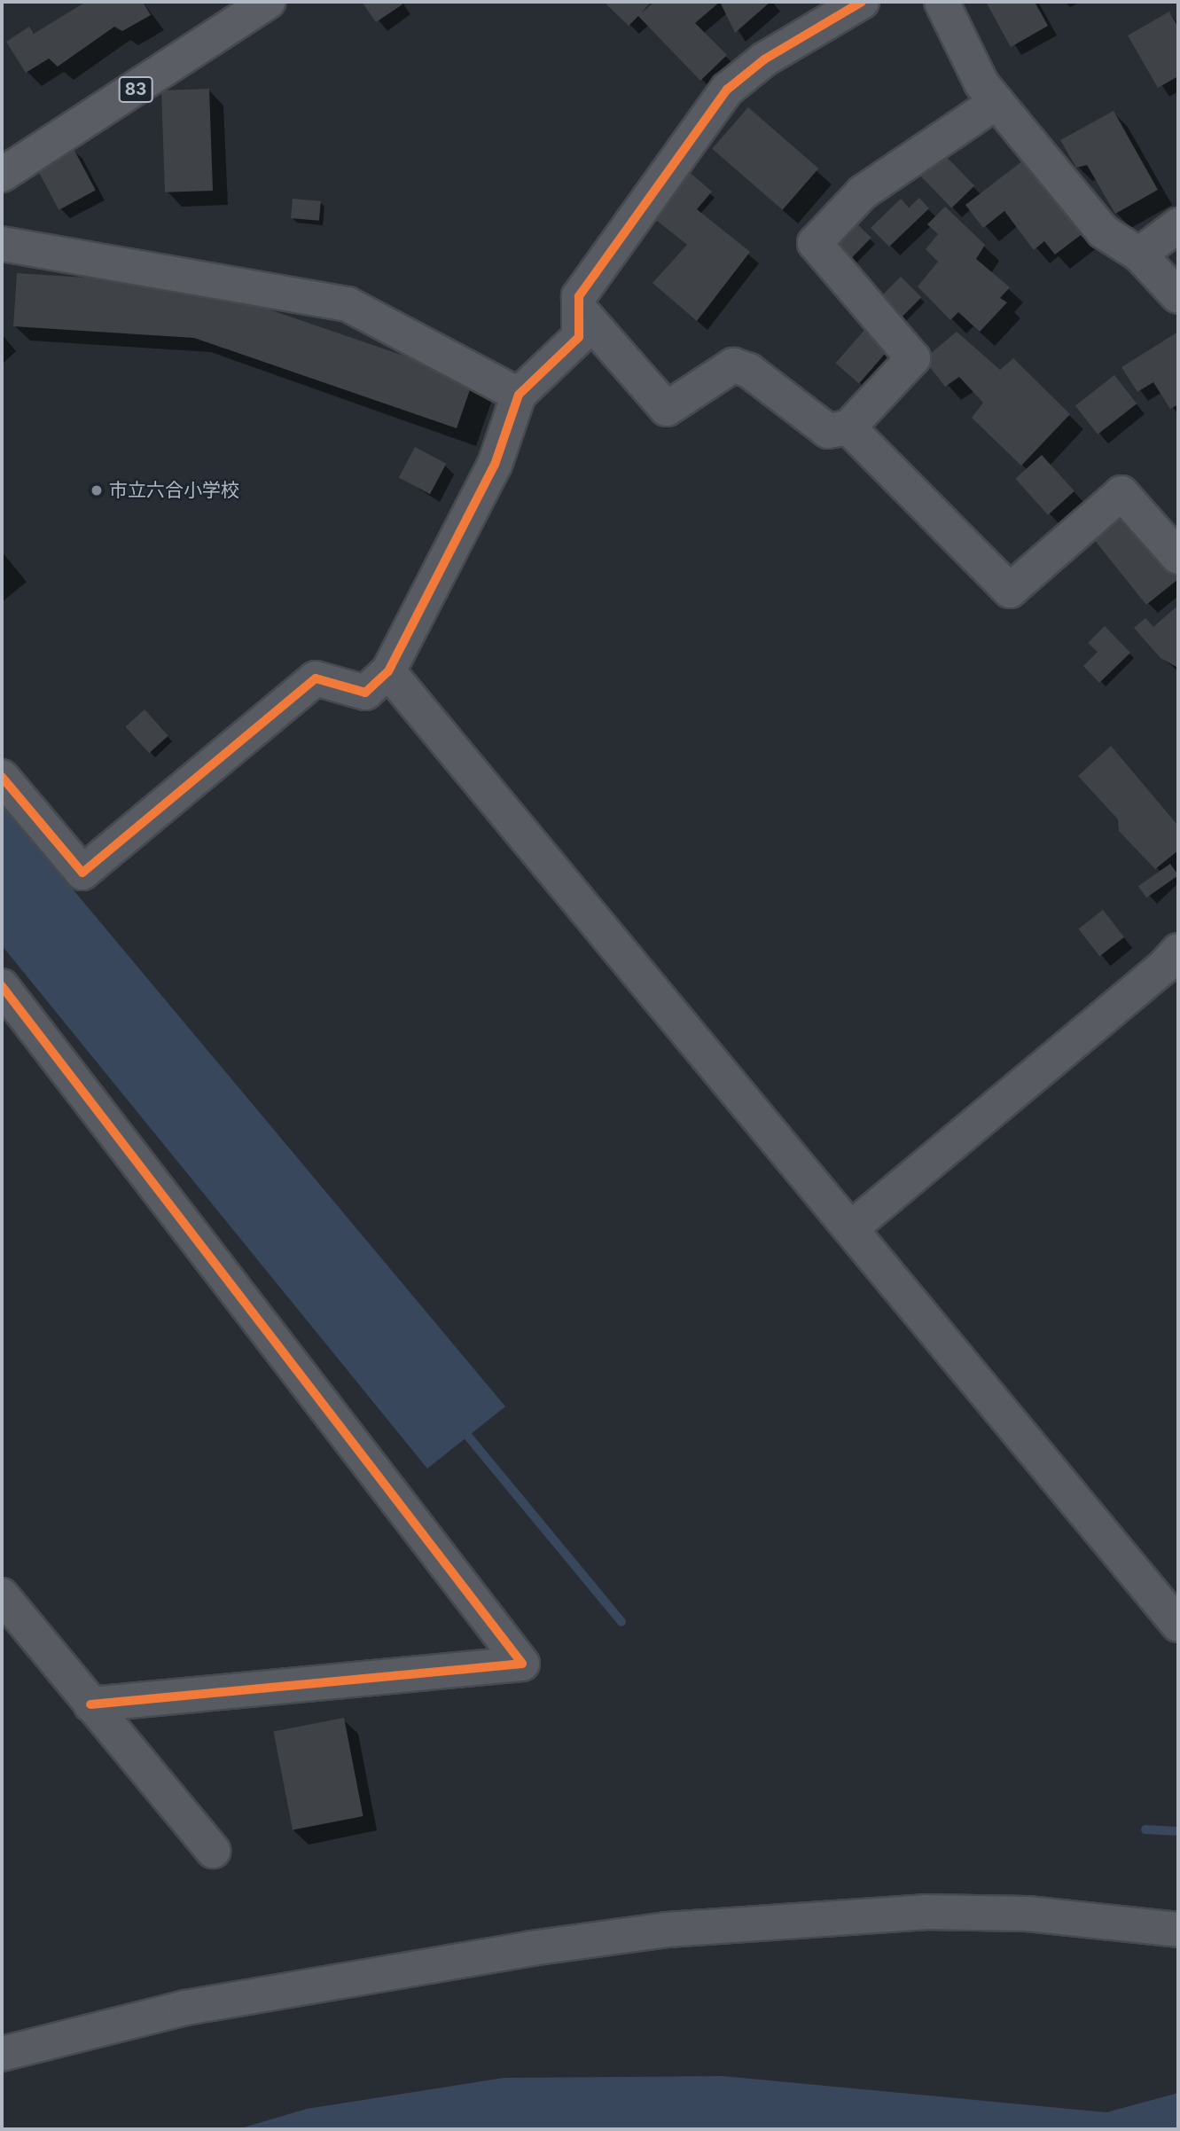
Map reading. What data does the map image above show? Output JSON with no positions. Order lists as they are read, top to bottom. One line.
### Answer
{"streets":{"main road":["83"]},"places":["市立六合小学校"]}
